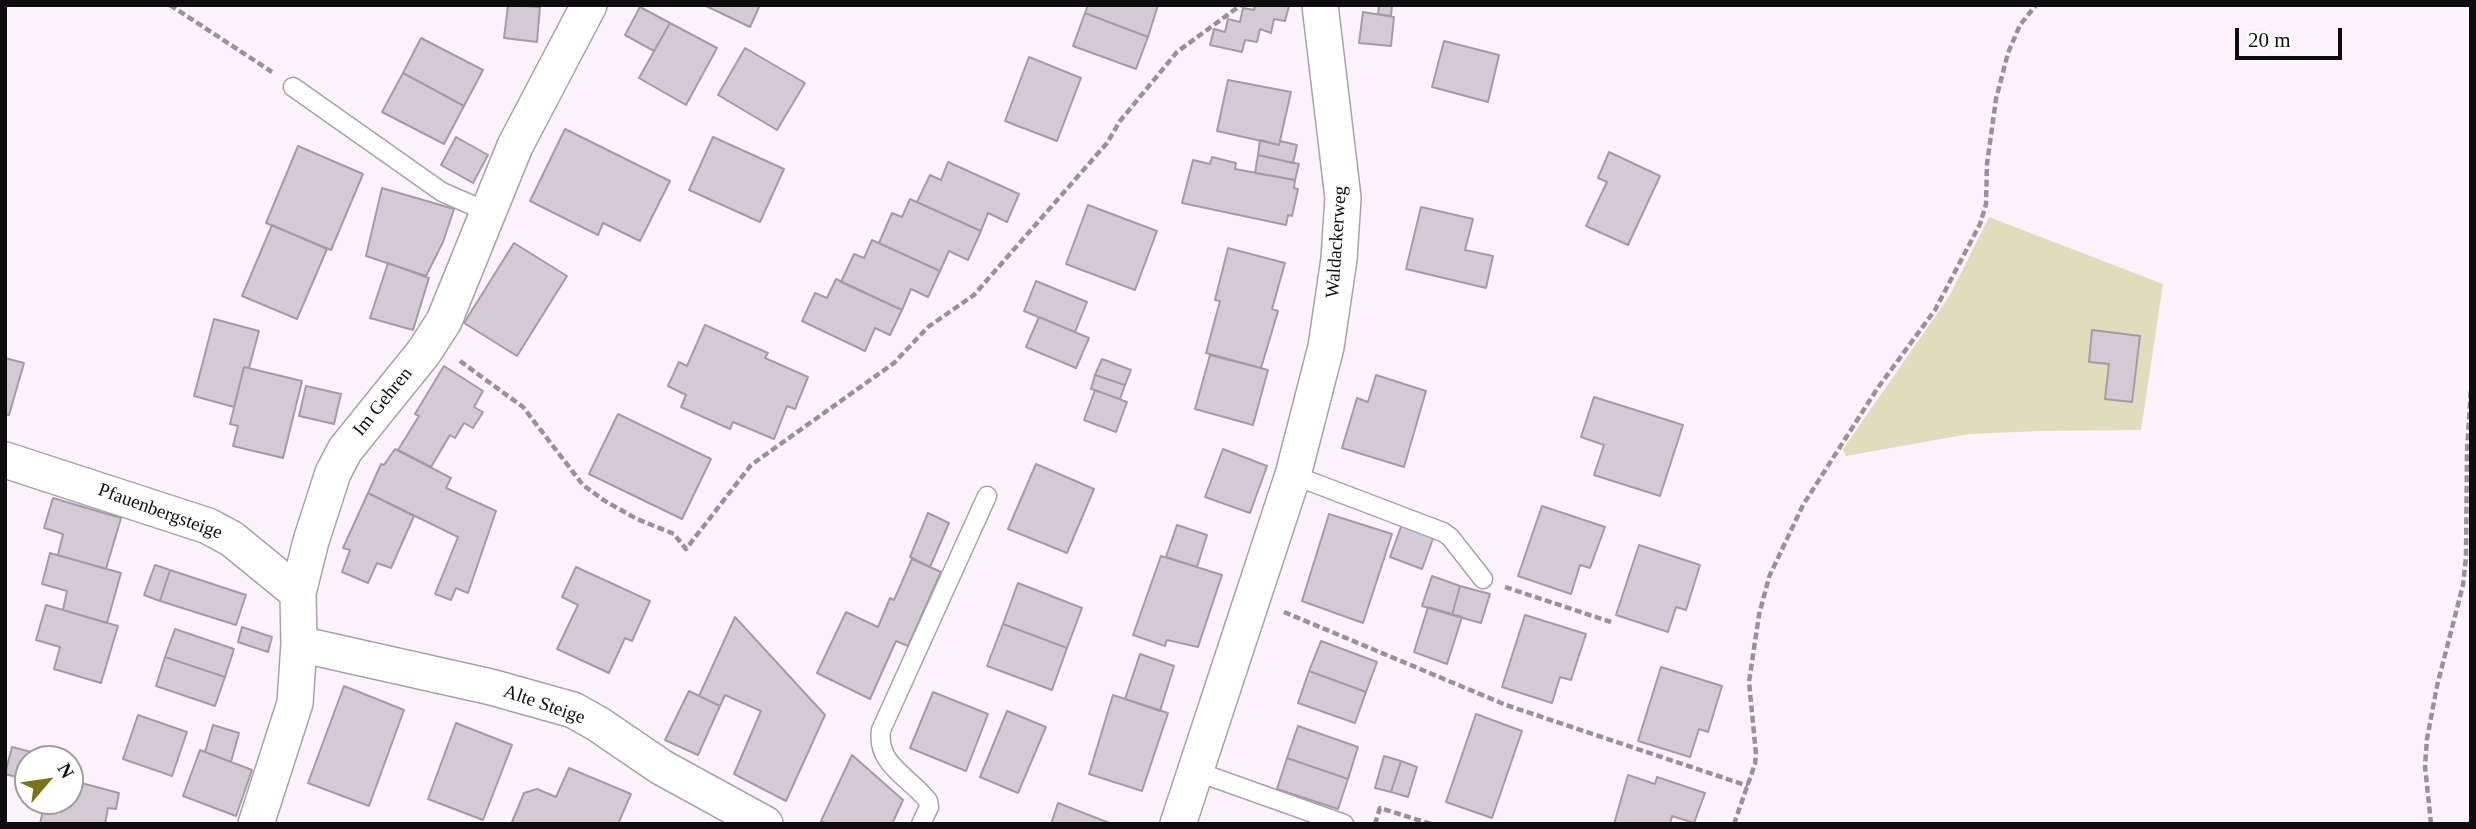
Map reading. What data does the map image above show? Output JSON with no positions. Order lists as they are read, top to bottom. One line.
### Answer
{"streets":{"street":["Waldackerweg","Im Gehren","Pfauenbergsteige","Alte Steige"]},"crossings":[["Im Gehren","Pfauenbergsteige"],["Im Gehren","Alte Steige"]],"scale_bar":"20 m","north":"top right"}
